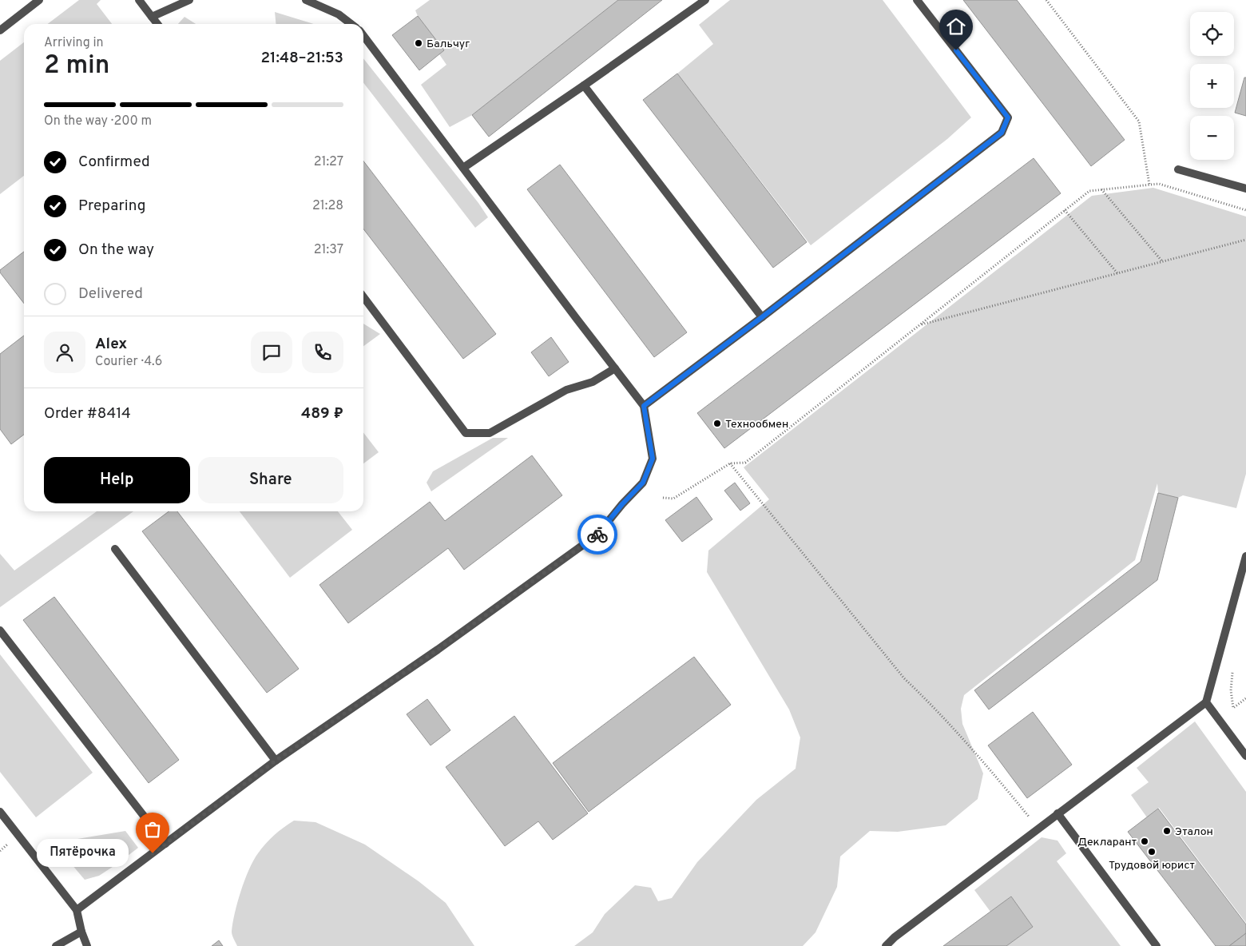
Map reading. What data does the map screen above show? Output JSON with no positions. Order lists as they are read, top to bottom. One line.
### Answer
{"places":["Бальчуг","Технообмен","Эталон","Декларант","Трудовой юрист","Пятёрочка"],"page":{"map_buttons":["+","−"],"heading":["2 min","Arriving in","21:48–21:53"],"panel":["Alex","Courier · 4.6","Order #8414","489 ₽"],"bar":"On the way · 200 m","list":[["Confirmed","21:27"],["Preparing","21:28"],["On the way","21:37"],"Delivered"],"buttons":["Help","Share"],"bubble":"Пятёрочка"}}
